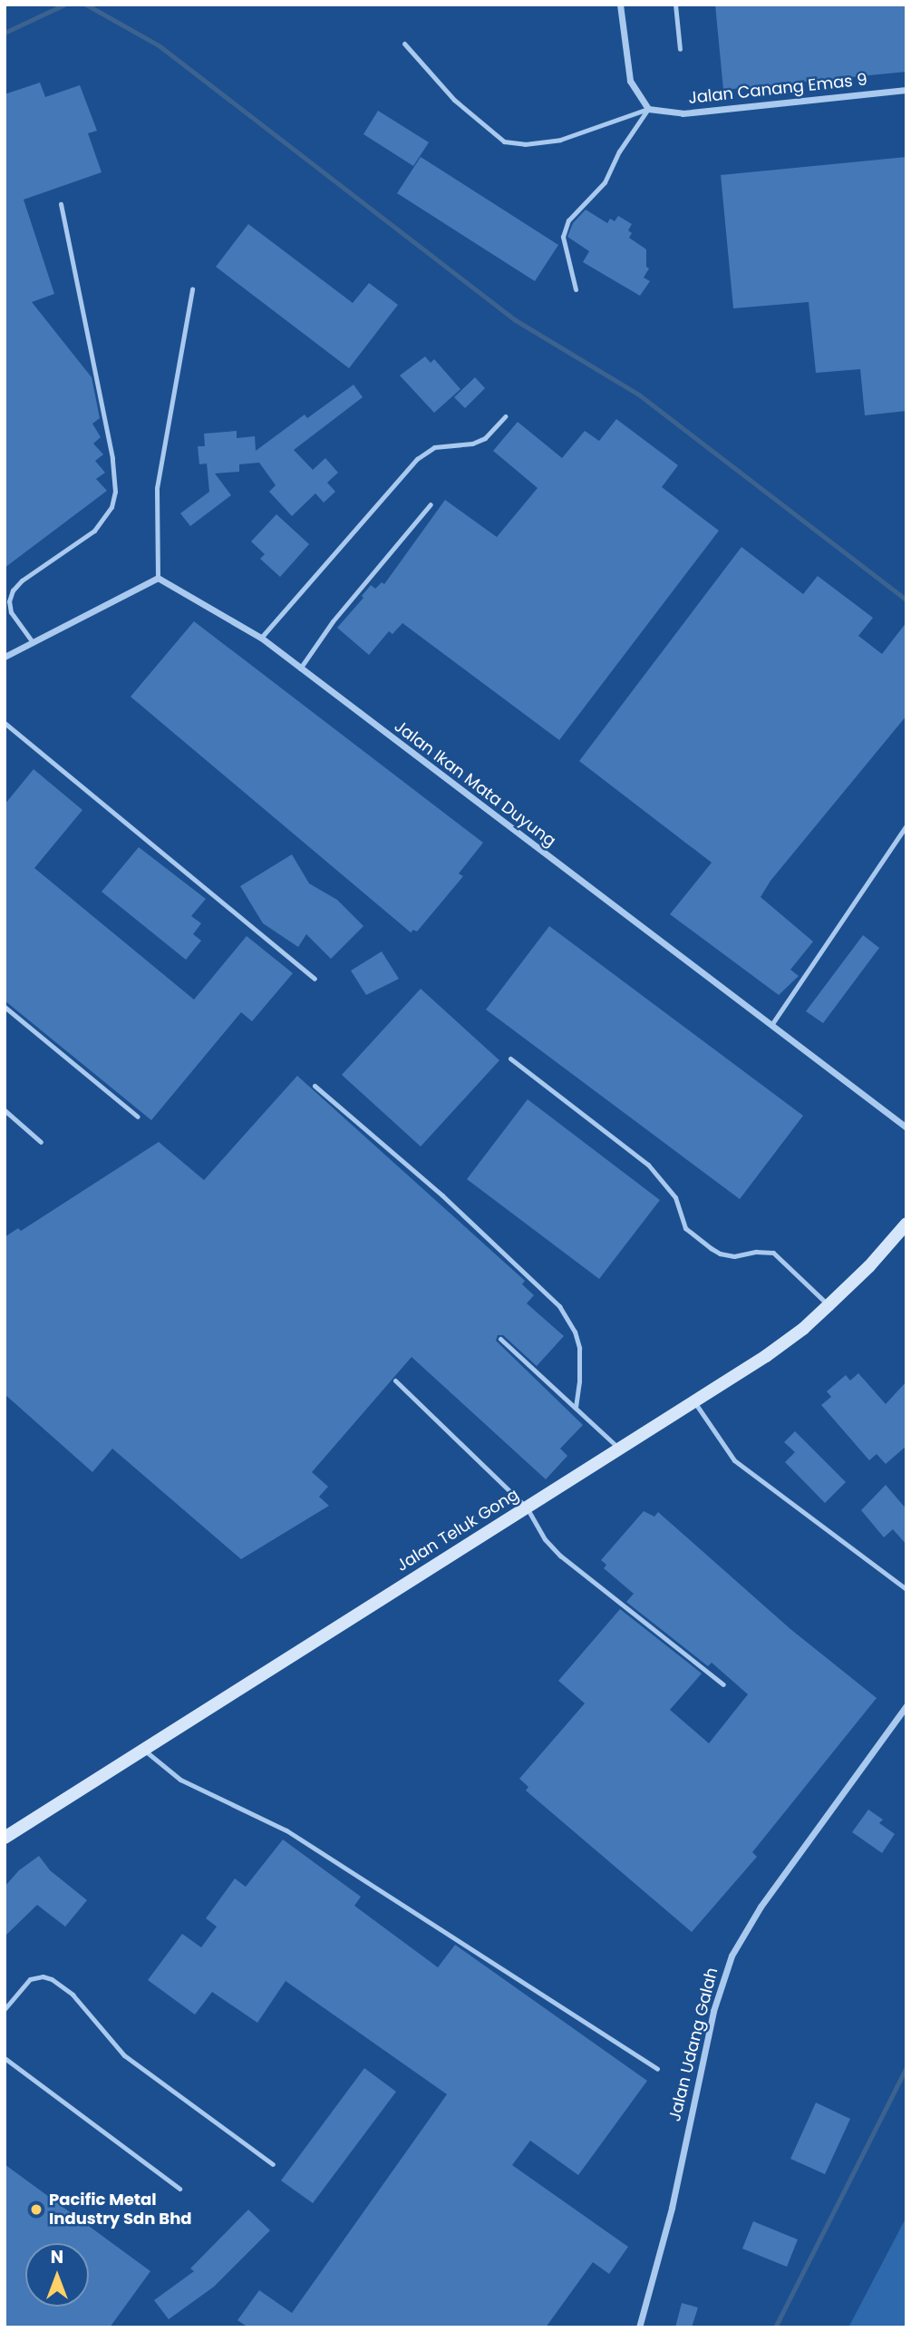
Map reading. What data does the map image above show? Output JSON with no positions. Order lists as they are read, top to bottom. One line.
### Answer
{"streets":{"street":["Jalan Canang Emas 9","Jalan Ikan Mata Duyung","Jalan Teluk Gong","Jalan Udang Galah"]},"places":["Pacific Metal Industry Sdn Bhd"],"north":"top"}
